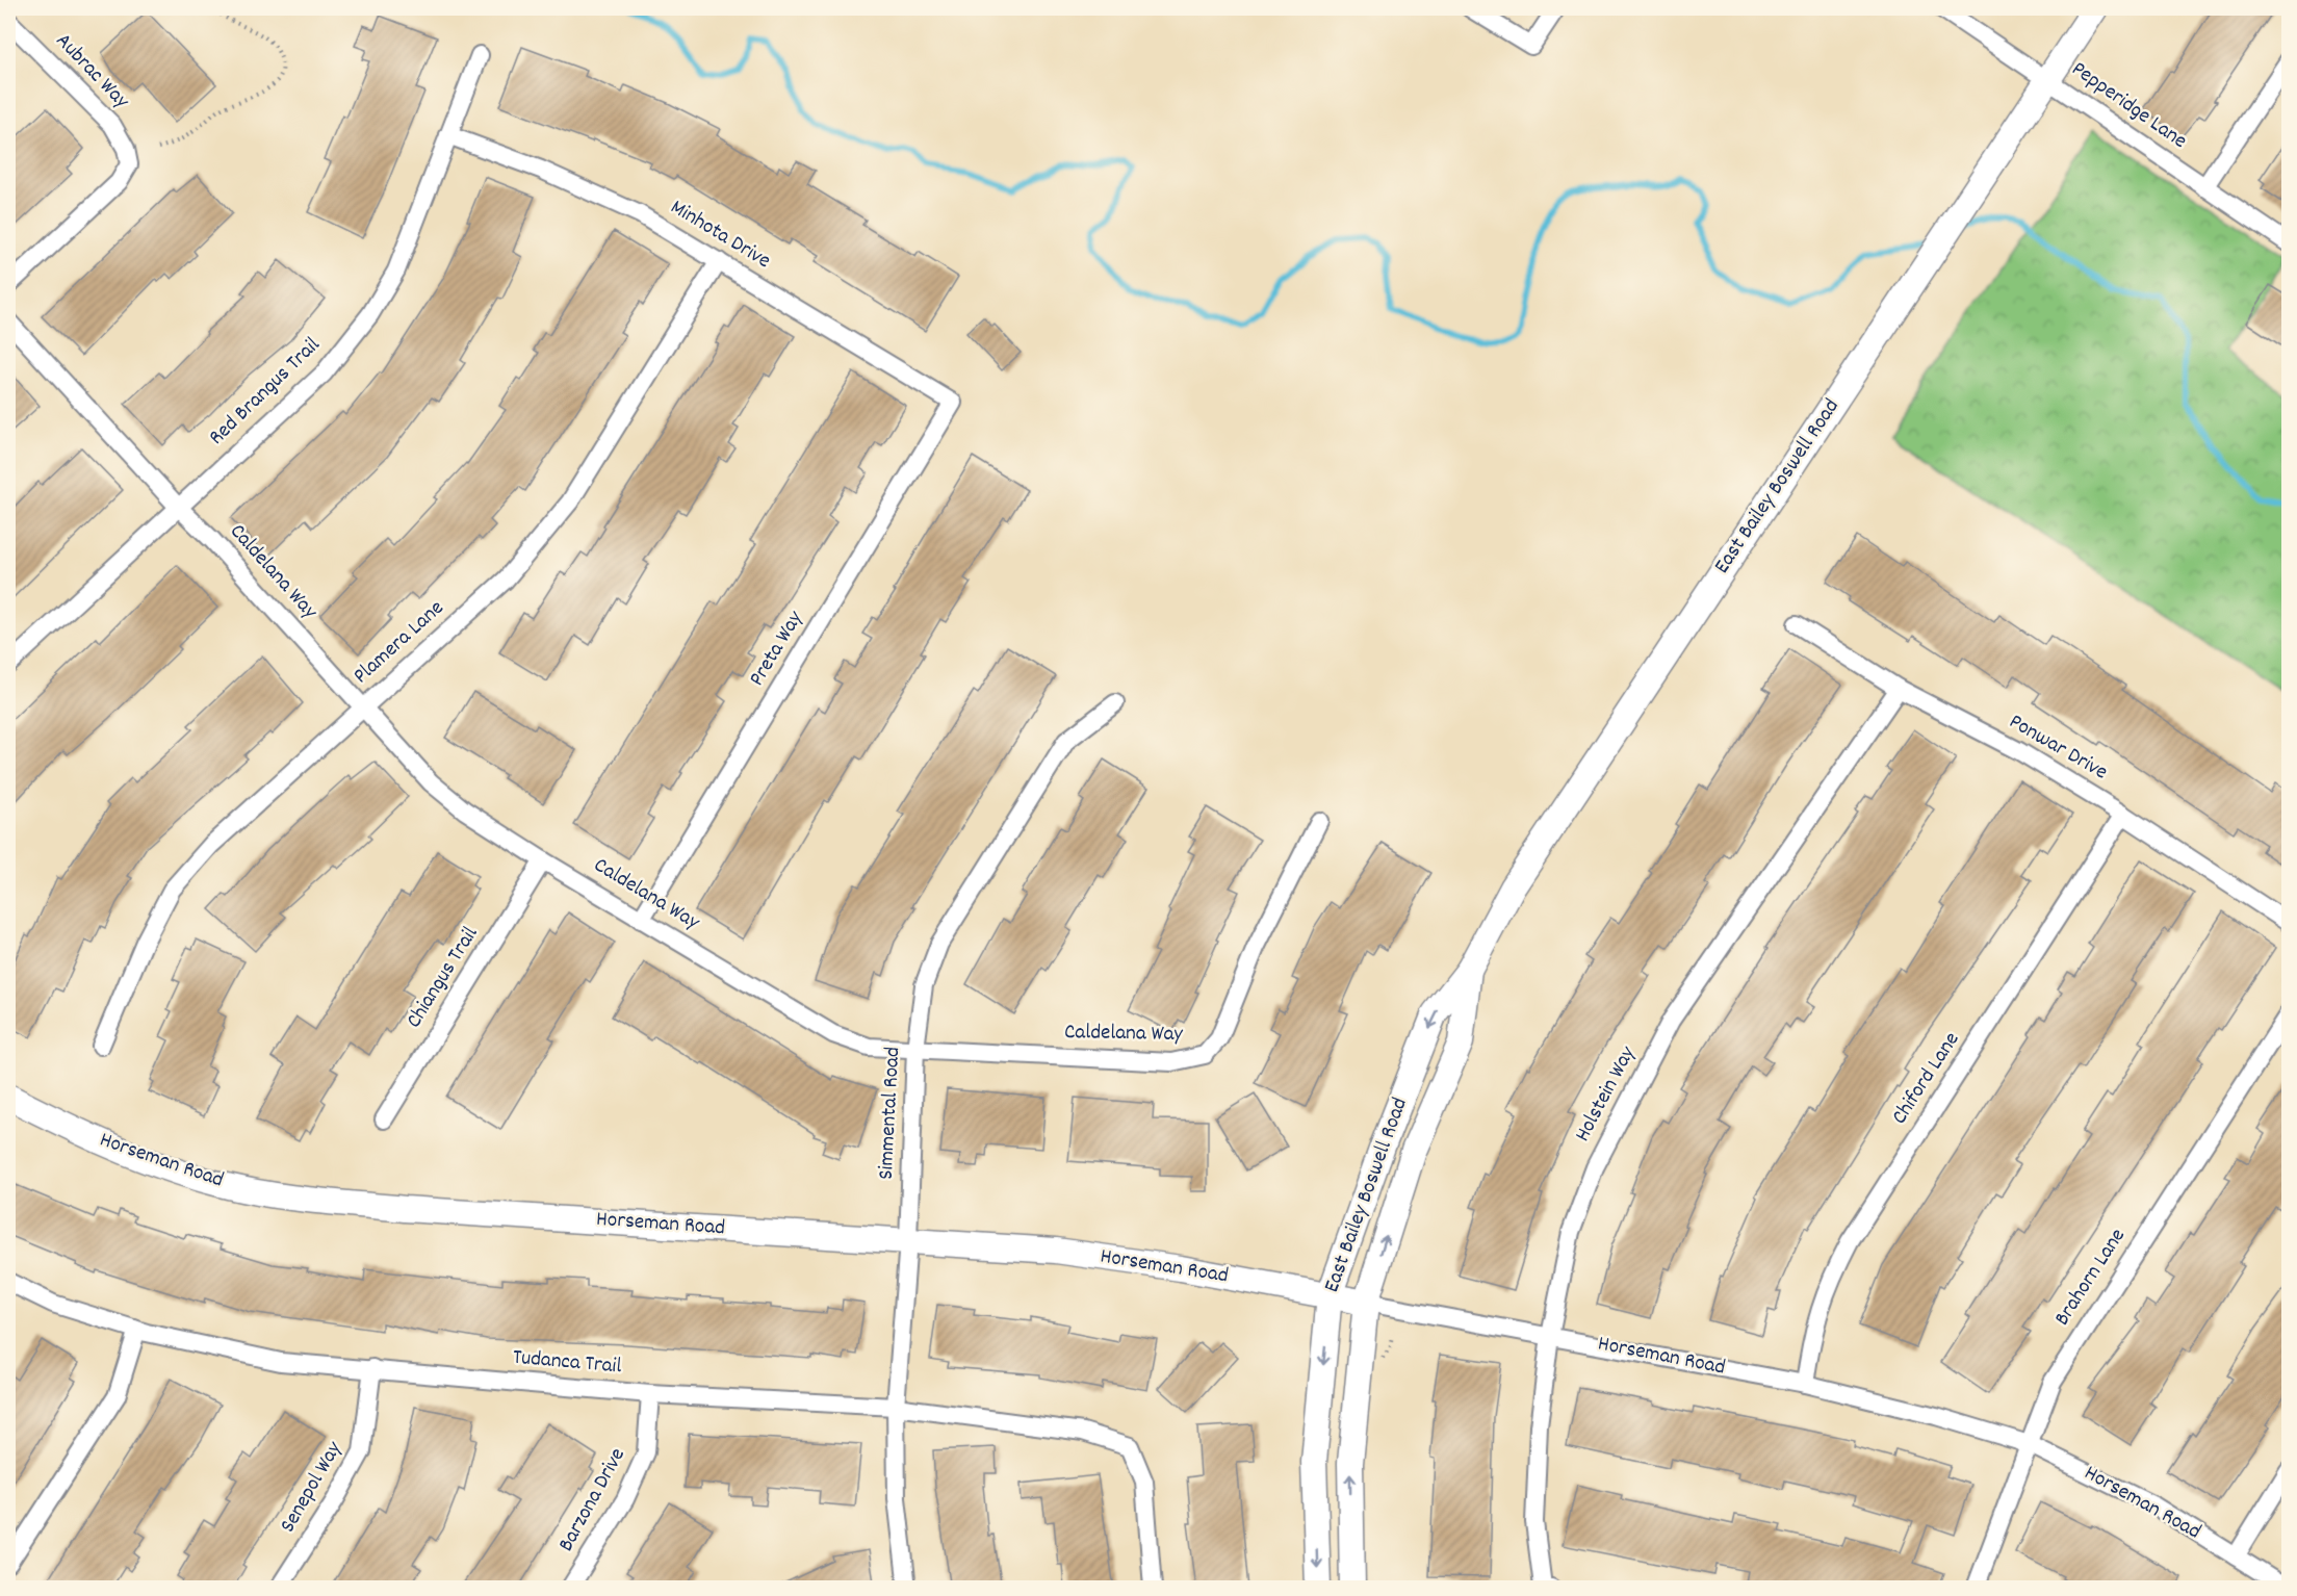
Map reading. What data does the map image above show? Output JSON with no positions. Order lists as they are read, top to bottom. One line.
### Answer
{"streets":{"street":["Aubrac Way","Pepperidge Lane","Minhota Drive","Red Brangus Trail","East Bailey Boswell Road","Caldelana Way","Plamera Lane","Preta Way","Ponwar Drive","Chiangus Trail","Chiford Lane","Holstein Way","Simmental Road","Horseman Road","Brahorn Lane","Tudanca Trail","Senepol Way","Barzona Drive"]},"crossings":[["Pepperidge Lane","East Bailey Boswell Road"],["Minhota Drive","Red Brangus Trail"],["Minhota Drive","Plamera Lane"],["Minhota Drive","Preta Way"],["Red Brangus Trail","Caldelana Way"],["East Bailey Boswell Road","Horseman Road"],["Caldelana Way","Plamera Lane"],["Caldelana Way","Preta Way"],["Caldelana Way","Chiangus Trail"],["Caldelana Way","Simmental Road"],["Ponwar Drive","Chiford Lane"],["Ponwar Drive","Holstein Way"],["Chiford Lane","Horseman Road"],["Holstein Way","Horseman Road"],["Simmental Road","Horseman Road"],["Simmental Road","Tudanca Trail"],["Horseman Road","Brahorn Lane"],["Tudanca Trail","Senepol Way"],["Tudanca Trail","Barzona Drive"]]}
